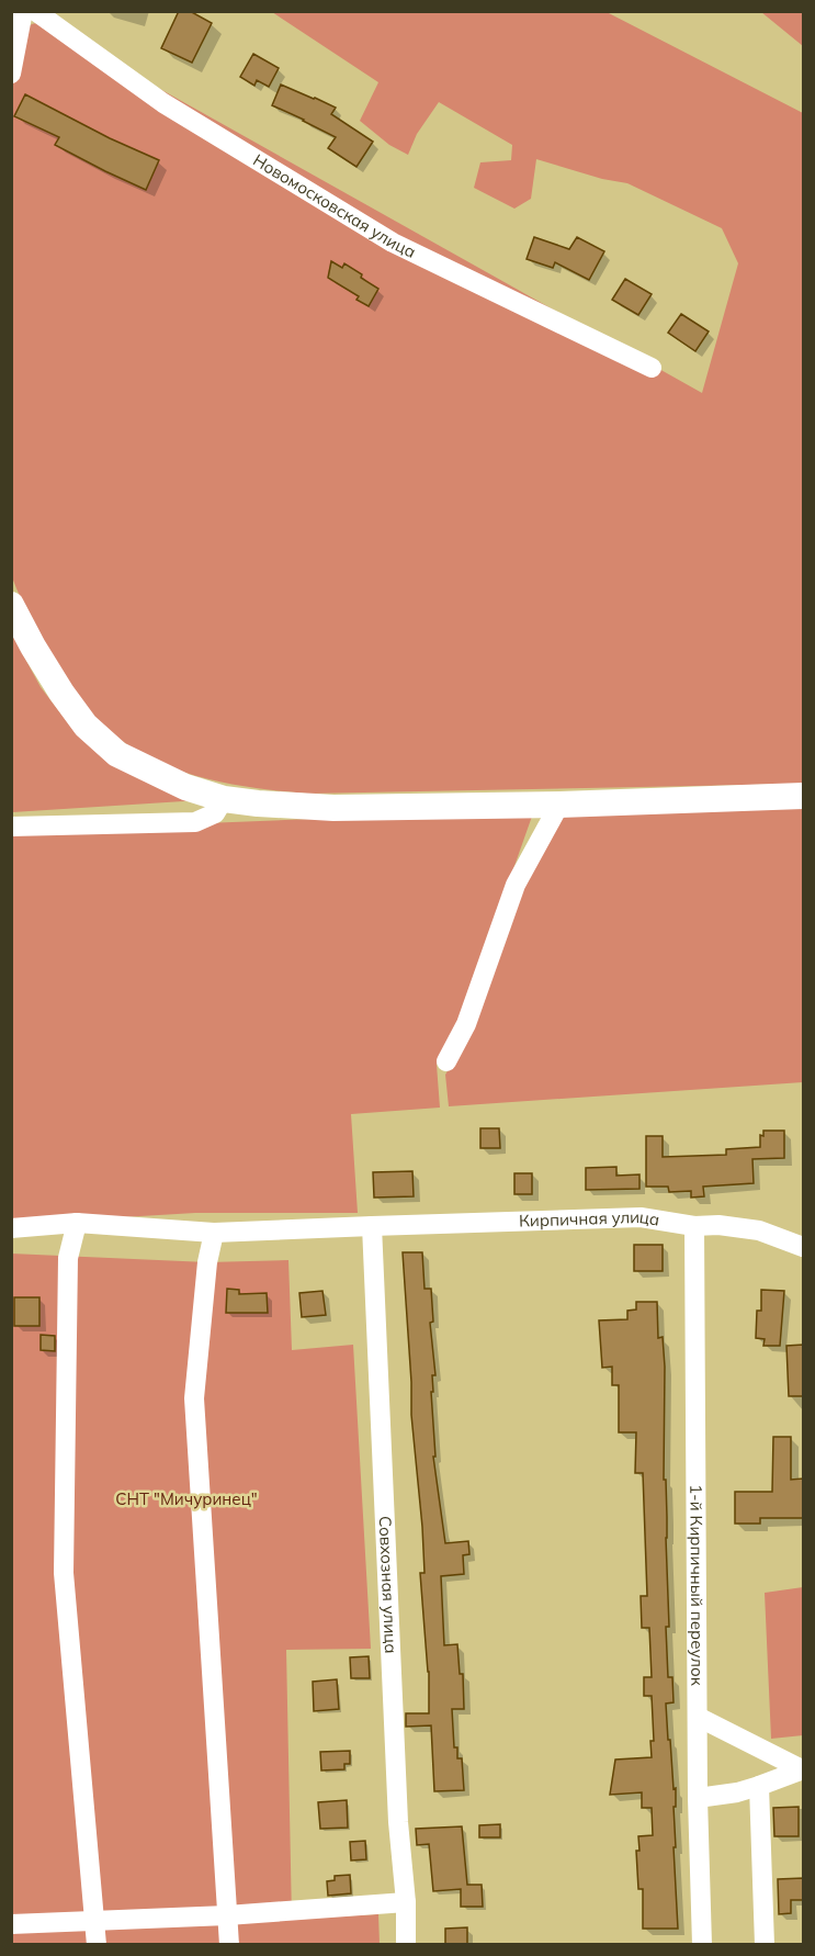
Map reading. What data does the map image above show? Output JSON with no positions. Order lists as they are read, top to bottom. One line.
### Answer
{"streets":{"street":["Новомосковская улица","Кирпичная улица","Совхозная улица","1-й Кирпичный переулок"]},"crossings":[["Кирпичная улица","Совхозная улица"],["Кирпичная улица","1-й Кирпичный переулок"]],"parks":["СНТ \"Мичуринец\""]}
